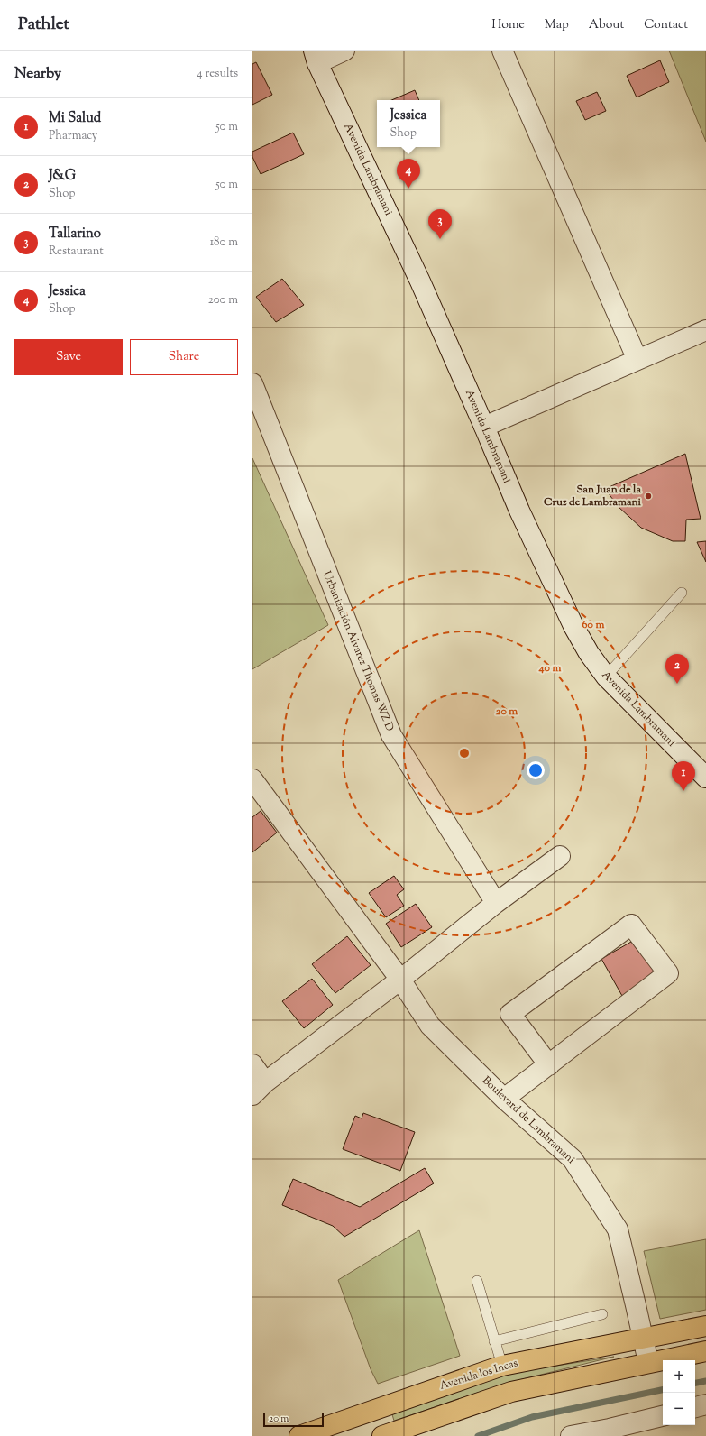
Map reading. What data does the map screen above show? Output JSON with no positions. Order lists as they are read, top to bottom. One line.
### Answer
{"streets":{"main road":["Avenida los Incas"],"street":["Avenida Lambramani","Urbanización Alvarez Thomas WZ D","Boulevard de Lambramani"]},"crossings":[["Boulevard de Lambramani","Avenida los Incas"]],"places":["San Juan de la Cruz de Lambramani"],"scale_bar":"20 m","page":{"header":"Pathlet","nav":["Home","Map","About","Contact"],"heading":["Nearby","4 results"],"list":[{"mark":"1","name":"Mi Salud","note":"Pharmacy","value":"50 m"},{"mark":"2","name":"J&G","note":"Shop","value":"50 m"},{"mark":"3","name":"Tallarino","note":"Restaurant","value":"180 m"},{"mark":"4","name":"Jessica","note":"Shop","value":"200 m"}],"popup":["Jessica","Shop"],"pins":["4","3","2","1"],"buttons":["Save","Share"],"map_buttons":["+","−"],"scale":"20 m"},"rings":["60 m","40 m","20 m"]}
